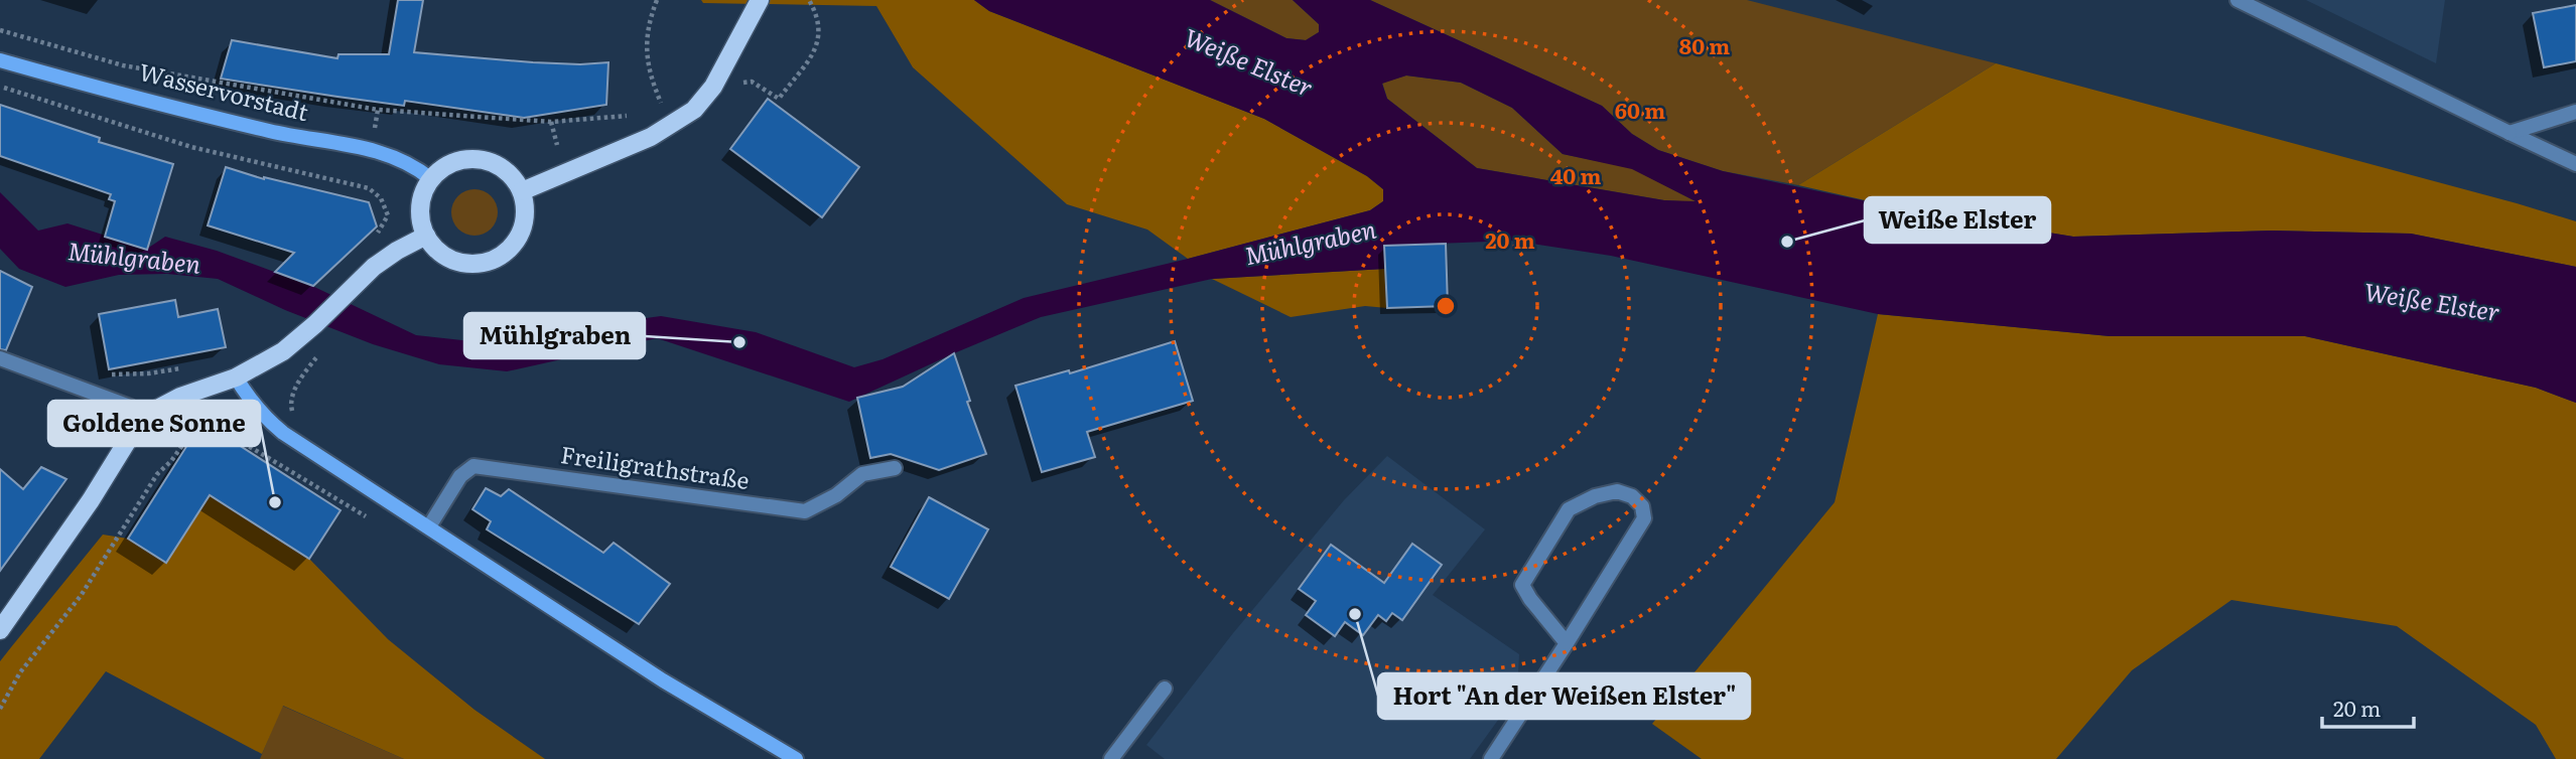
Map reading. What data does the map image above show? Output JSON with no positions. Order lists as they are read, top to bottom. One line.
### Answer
{"streets":{"street":["Wasservorstadt","Freiligrathstraße"]},"water":["Weiße Elster","Mühlgraben"],"places":["Weiße Elster","Mühlgraben","Goldene Sonne","Hort \"An der Weißen Elster\""],"scale_bar":"20 m","rings":["80 m","60 m","40 m","20 m"]}
